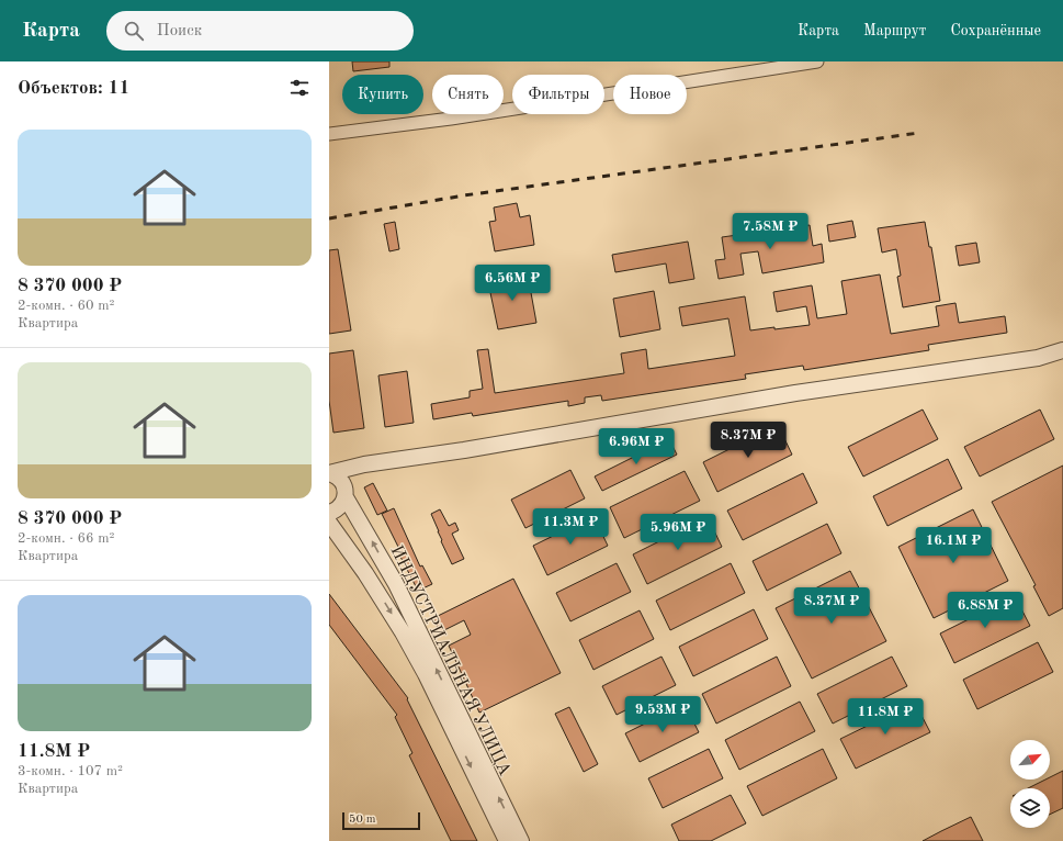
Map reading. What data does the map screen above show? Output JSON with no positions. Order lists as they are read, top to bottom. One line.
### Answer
{"streets":{"street":["ИНДУСТРИАЛЬНАЯ УЛИЦА"]},"scale_bar":"50 m","north":"top right","page":{"header":"Карта","search":"Поиск","nav":["Карта","Маршрут","Сохранённые"],"heading":"Объектов: 11","chip":["Купить","Снять","Фильтры","Новое"],"list":[{"name":"8 370 000 ₽","note":"2-комн. · 60 m² · Квартира"},{"name":"8 370 000 ₽","note":"2-комн. · 66 m² · Квартира"},{"name":"11.8M ₽","note":"3-комн. · 107 m² · Квартира"}],"price":["7.58M ₽","6.56M ₽","8.37M ₽","6.96M ₽","11.3M ₽","5.96M ₽","16.1M ₽","8.37M ₽","6.88M ₽","9.53M ₽","11.8M ₽"],"scale":"50 m"}}
